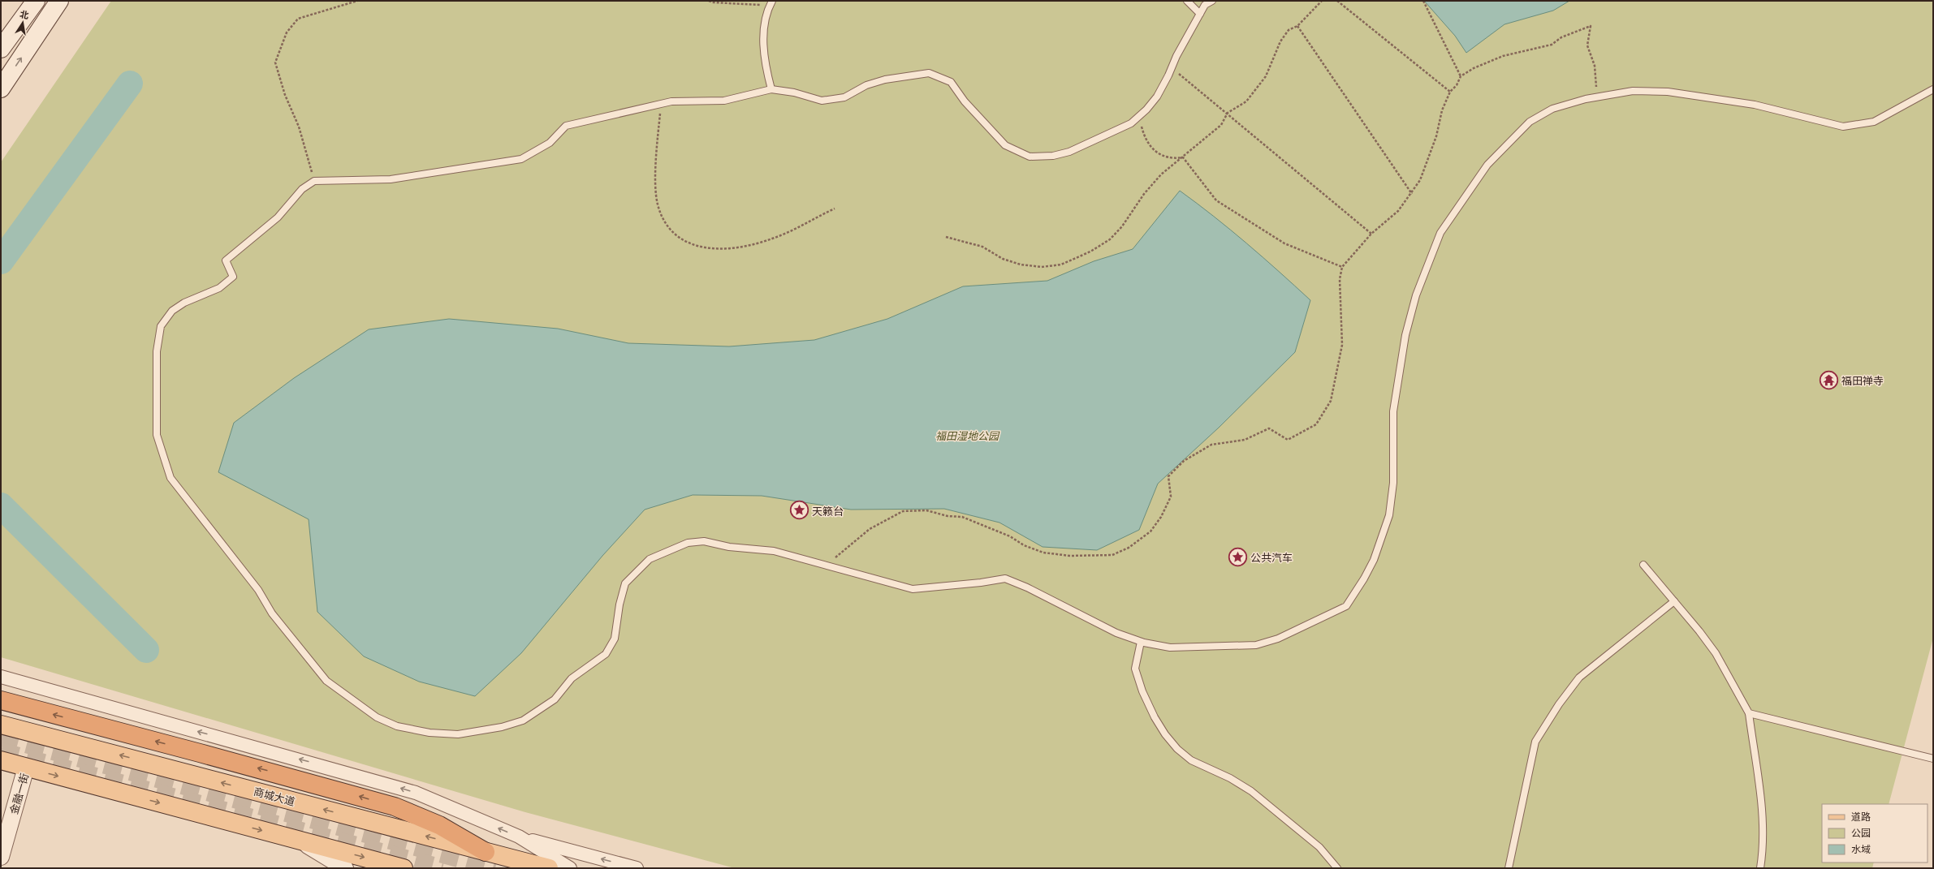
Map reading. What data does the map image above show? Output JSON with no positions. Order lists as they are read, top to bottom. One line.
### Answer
{"streets":{"main road":["商城大道"],"street":["金融一街"]},"parks":["福田湿地公园"],"places":{"temple":["福田禅寺"],"place":["天籁台","公共汽车"]},"legend":["道路","公园","水域"],"north":"top"}
